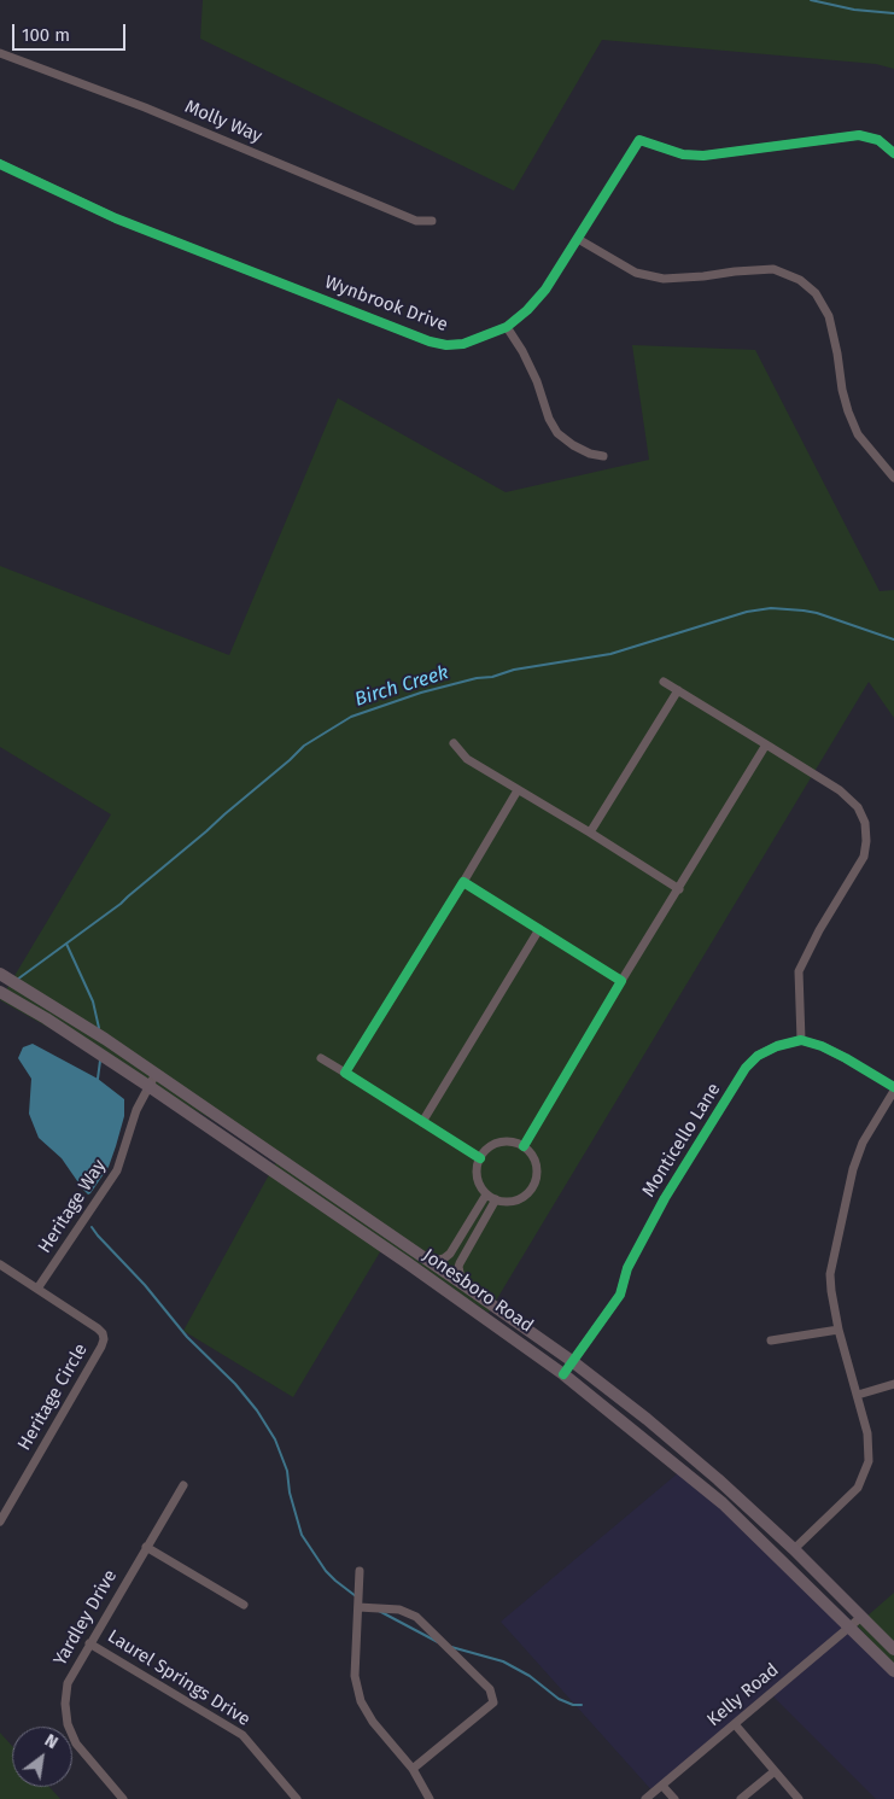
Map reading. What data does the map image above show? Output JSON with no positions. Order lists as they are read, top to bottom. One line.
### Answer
{"streets":{"main road":["Jonesboro Road"],"street":["Molly Way","Wynbrook Drive","Monticello Lane","Heritage Way","Heritage Circle","Yardley Drive","Laurel Springs Drive","Kelly Road"]},"crossings":[["Monticello Lane","Jonesboro Road"],["Heritage Way","Jonesboro Road"],["Heritage Way","Heritage Circle"],["Jonesboro Road","Kelly Road"],["Yardley Drive","Laurel Springs Drive"]],"water":["Birch Creek"],"scale_bar":"100 m","north":"top right"}
